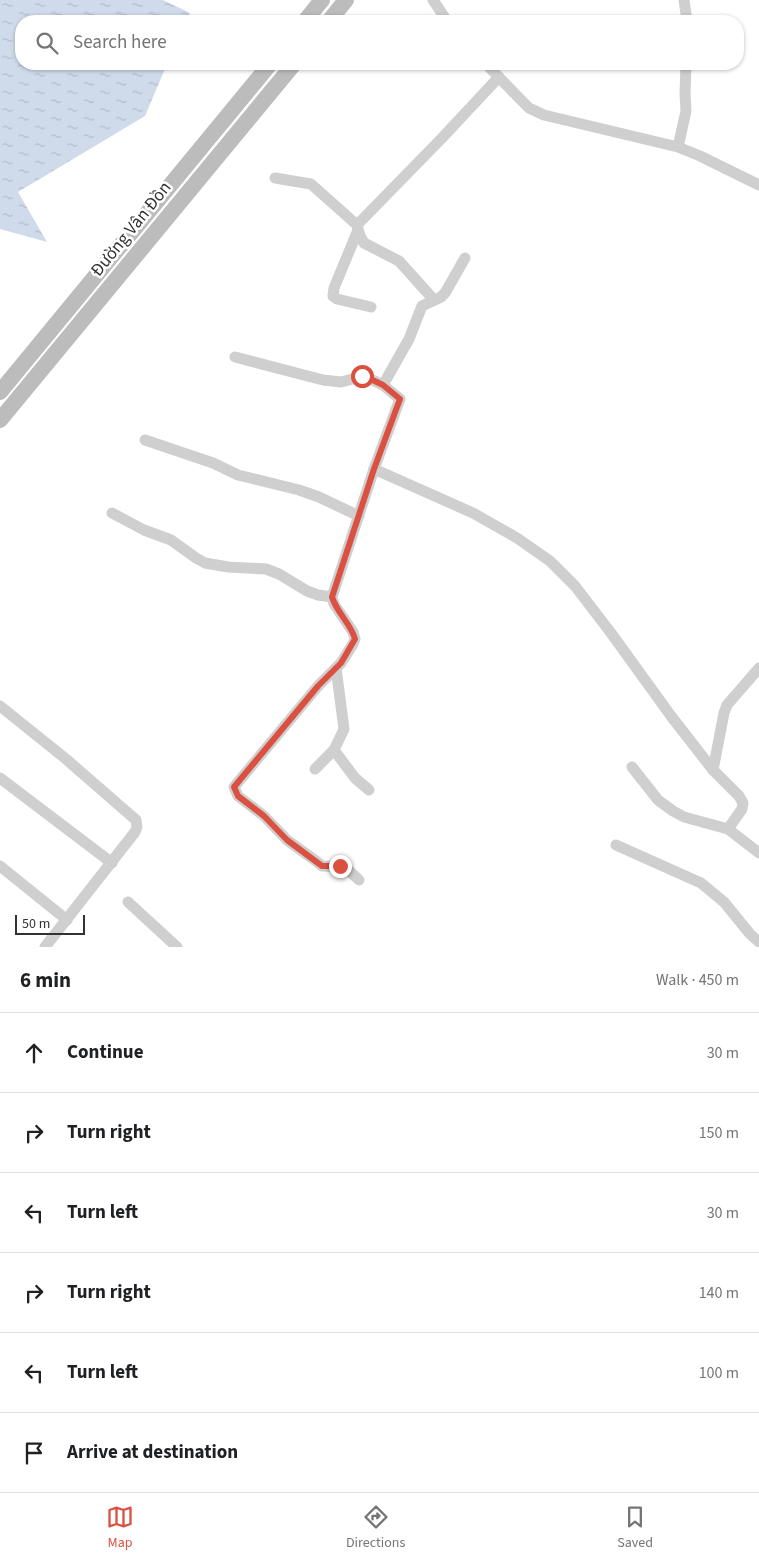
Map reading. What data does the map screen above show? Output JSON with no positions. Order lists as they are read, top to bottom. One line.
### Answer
{"streets":{"main road":["Đường Vân Đồn"]},"scale_bar":"50 m","page":{"search":"Search here","scale":"50 m","heading":["6 min","Walk · 450 m"],"list":[["Continue","30 m"],["Turn right","150 m"],["Turn left","30 m"],["Turn right","140 m"],["Turn left","100 m"],"Arrive at destination"],"nav":["Map","Directions","Saved"]}}
